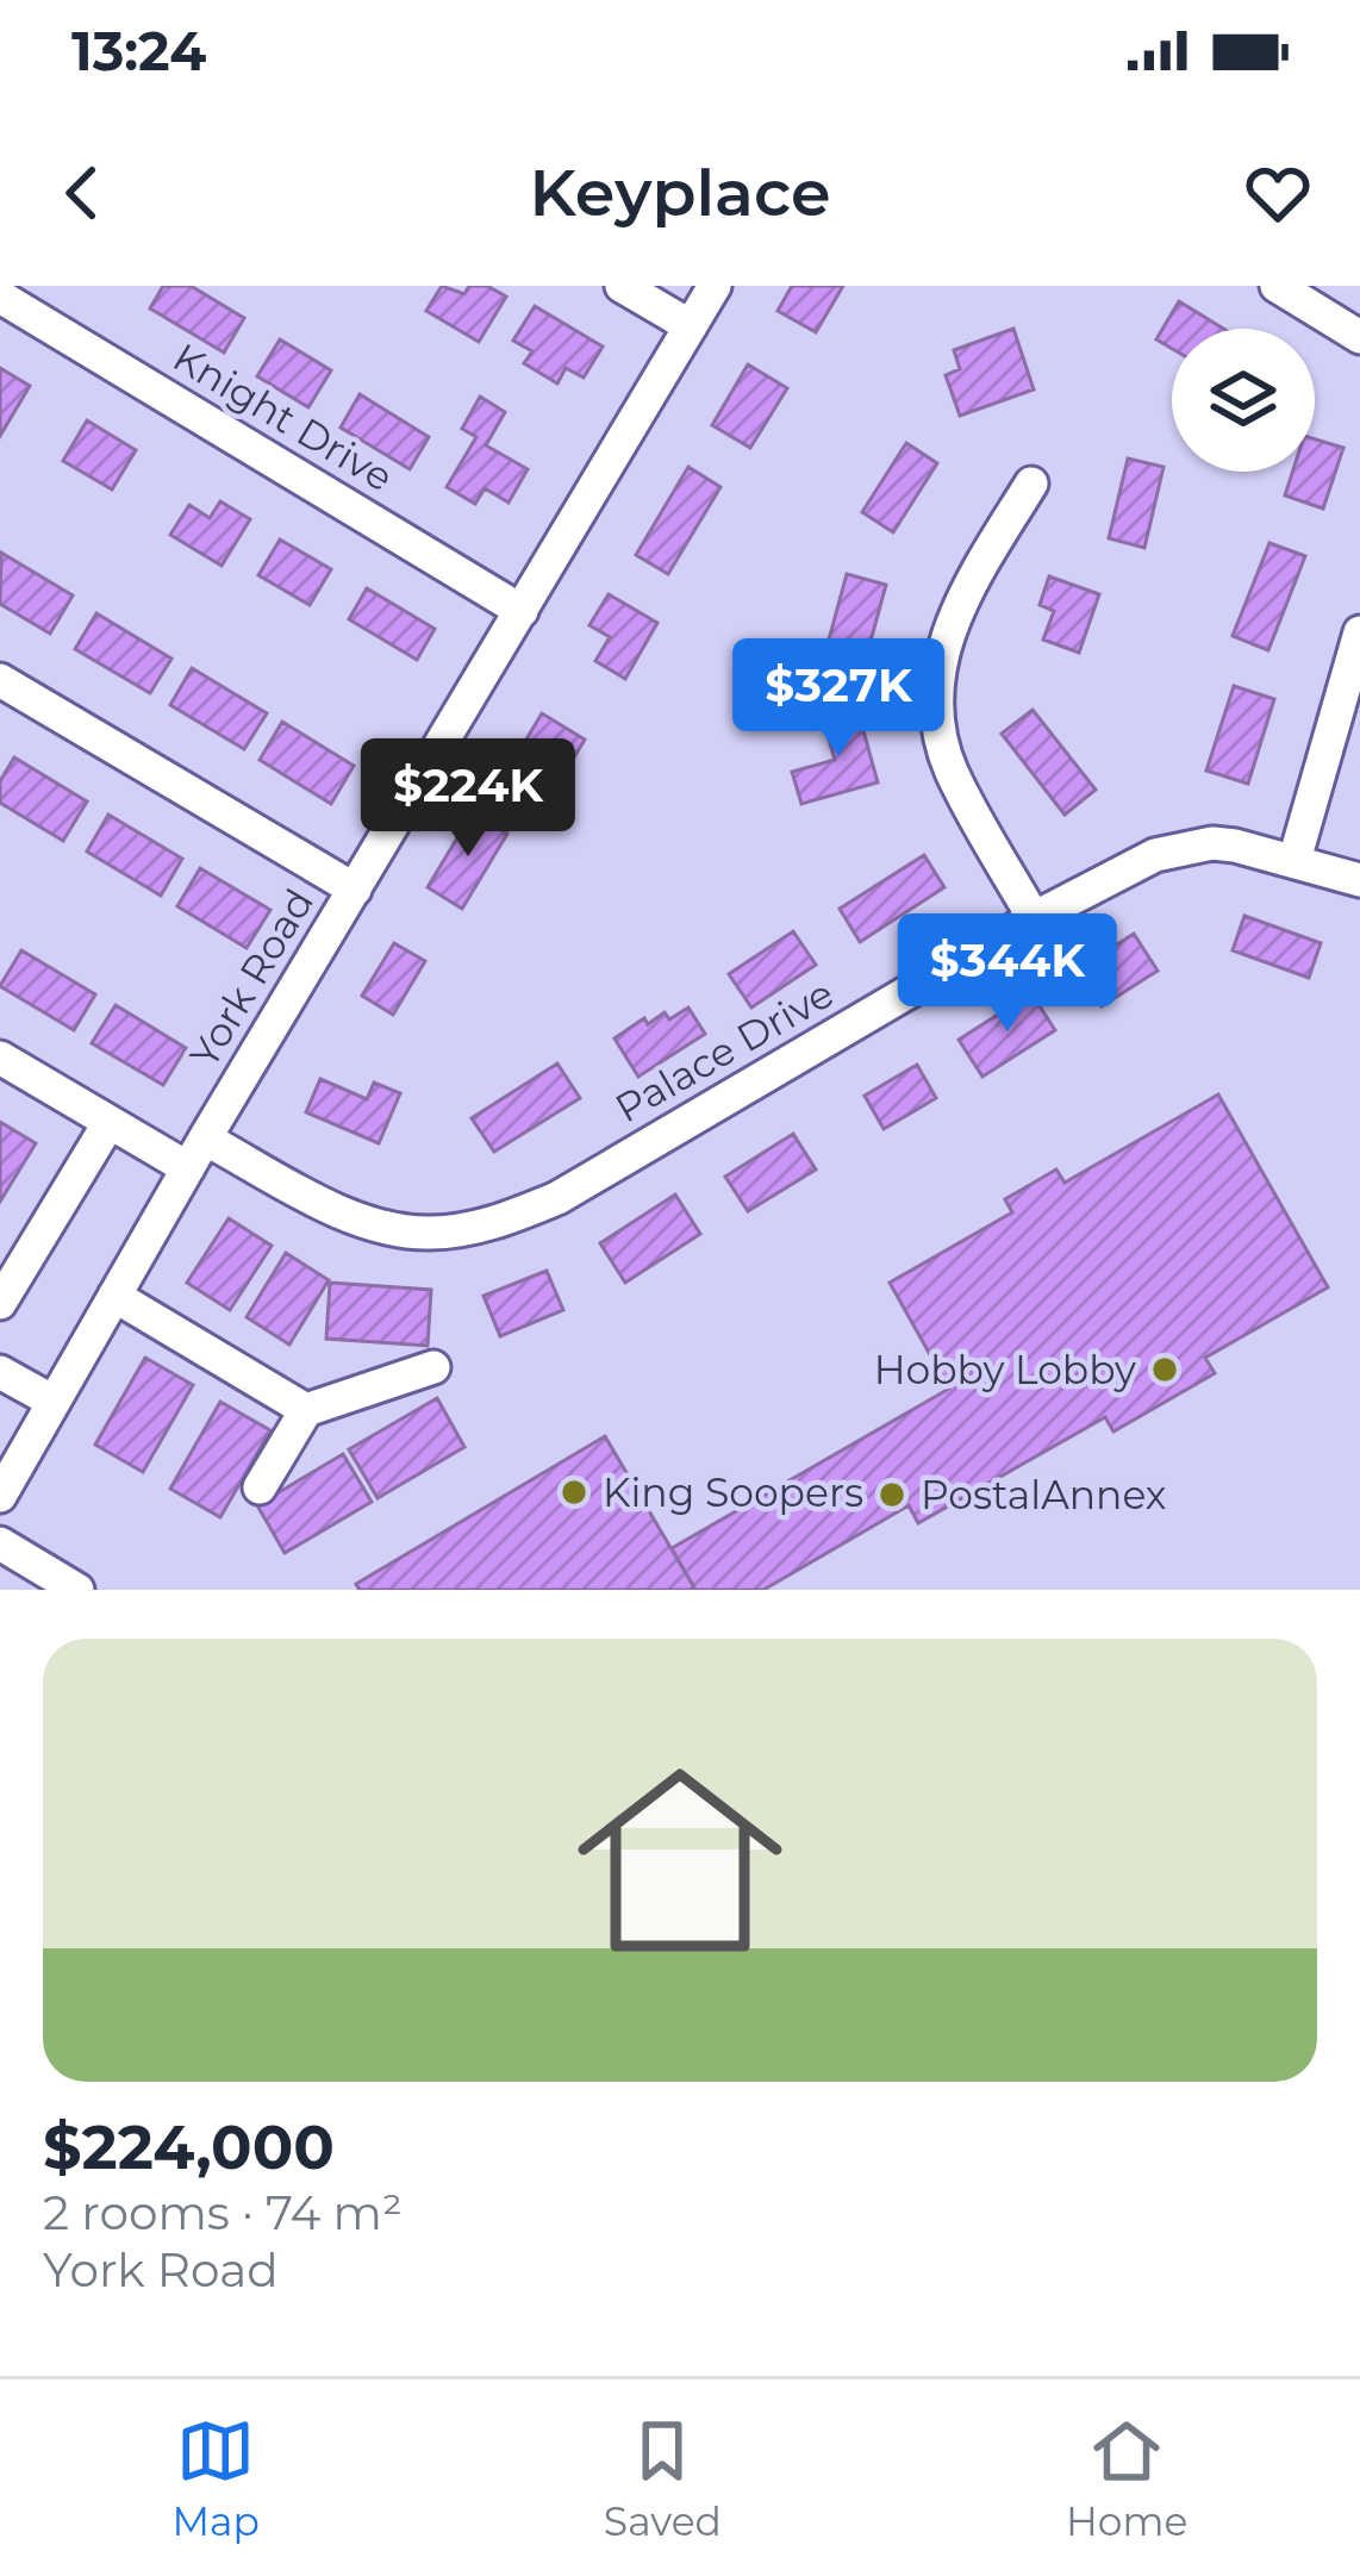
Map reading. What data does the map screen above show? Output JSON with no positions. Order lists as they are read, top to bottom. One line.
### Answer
{"streets":{"street":["Knight Drive","York Road","Palace Drive"]},"crossings":[["Knight Drive","York Road"],["York Road","Palace Drive"]],"places":["Hobby Lobby","King Soopers","PostalAnnex"],"page":{"status":"13:24","header":"Keyplace","price":["$327K","$224K","$344K"],"list":[{"name":"$224,000","note":"2 rooms · 74 m² · York Road"}],"tabs":["Map","Saved","Home"]}}
